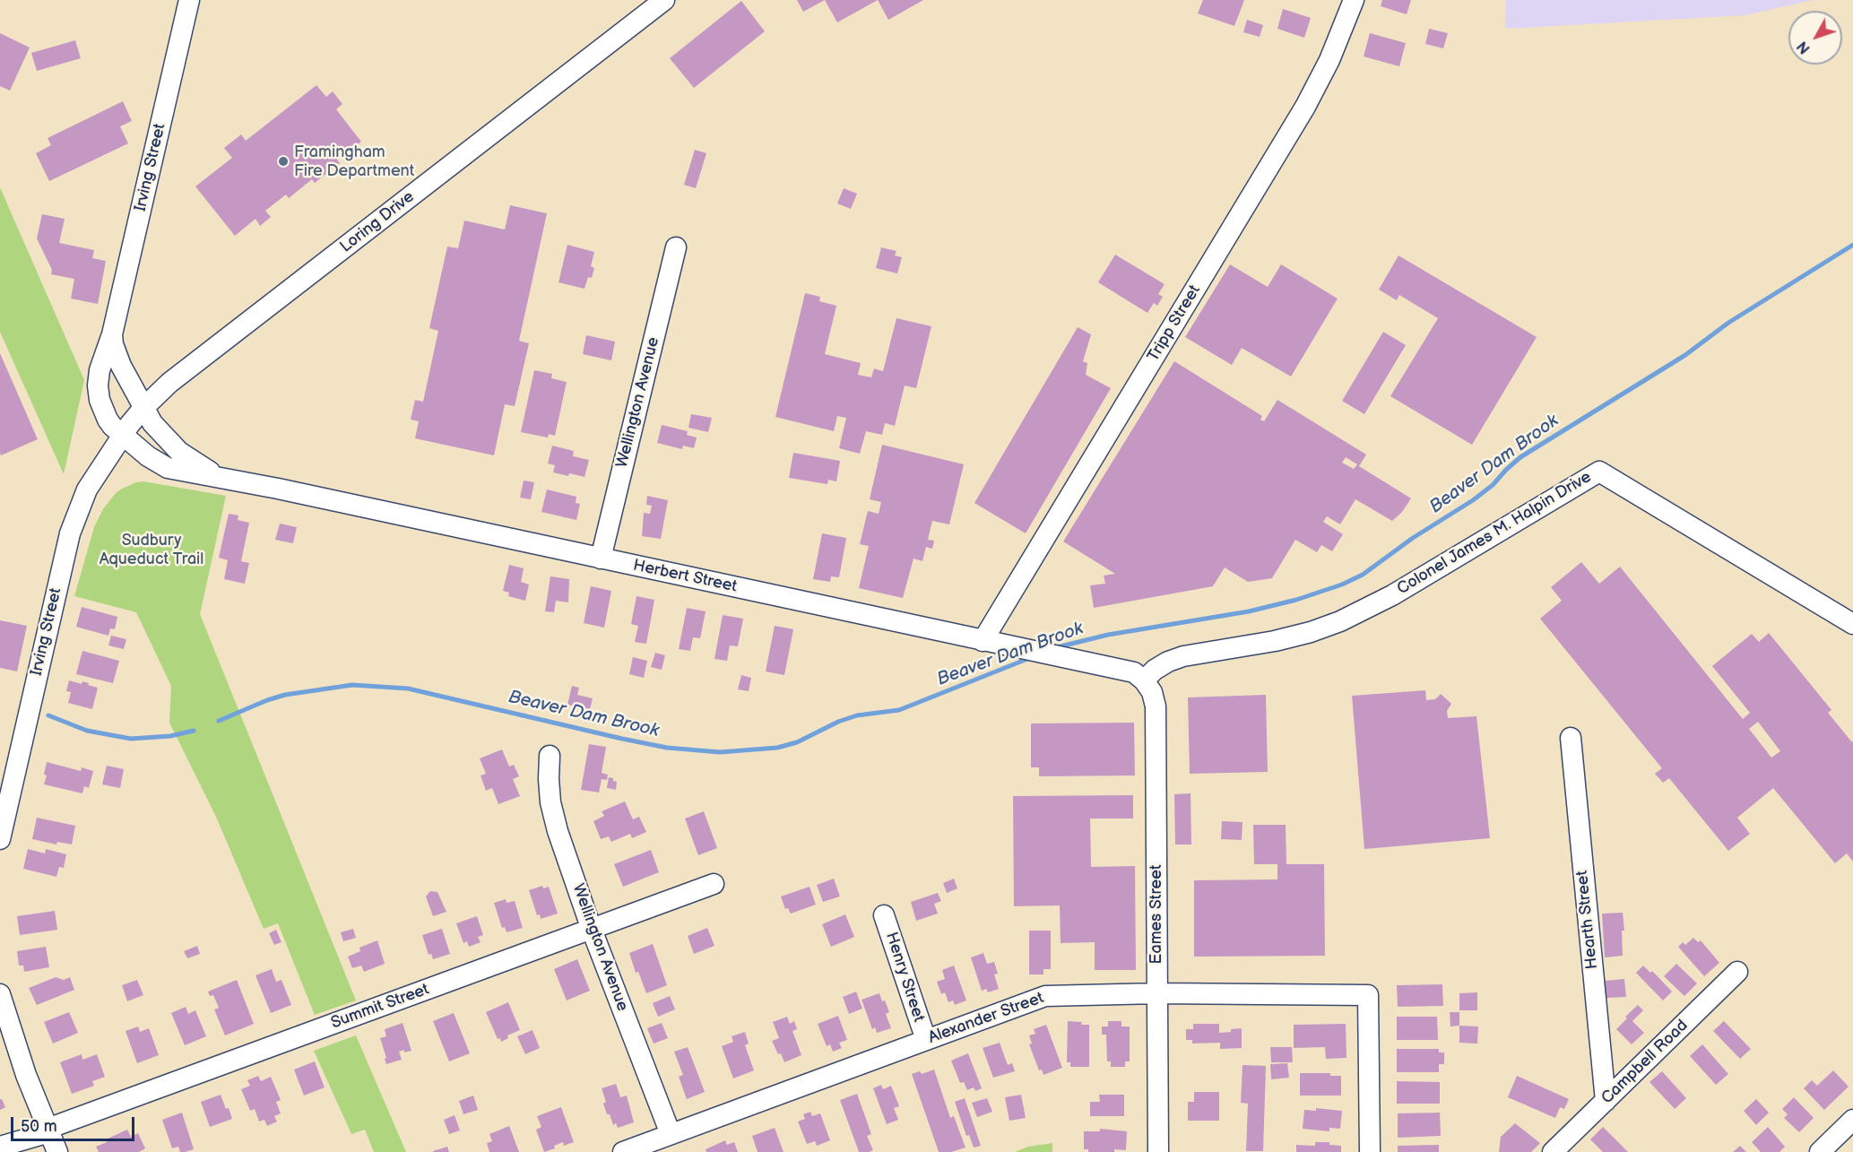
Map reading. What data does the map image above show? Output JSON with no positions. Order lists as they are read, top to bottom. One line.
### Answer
{"streets":{"street":["Irving Street","Loring Drive","Tripp Street","Wellington Avenue","Colonel James M. Halpin Drive","Herbert Street","Eames Street","Hearth Street","Henry Street","Summit Street","Alexander Street","Campbell Road"]},"crossings":[["Irving Street","Loring Drive"],["Irving Street","Herbert Street"],["Loring Drive","Herbert Street"],["Tripp Street","Herbert Street"],["Wellington Avenue","Herbert Street"],["Wellington Avenue","Summit Street"],["Wellington Avenue","Alexander Street"],["Colonel James M. Halpin Drive","Herbert Street"],["Colonel James M. Halpin Drive","Eames Street"],["Herbert Street","Eames Street"],["Eames Street","Alexander Street"],["Hearth Street","Campbell Road"],["Henry Street","Alexander Street"]],"water":["Beaver Dam Brook"],"parks":["Sudbury Aqueduct Trail"],"places":["Framingham Fire Department"],"scale_bar":"50 m","north":"bottom left"}
